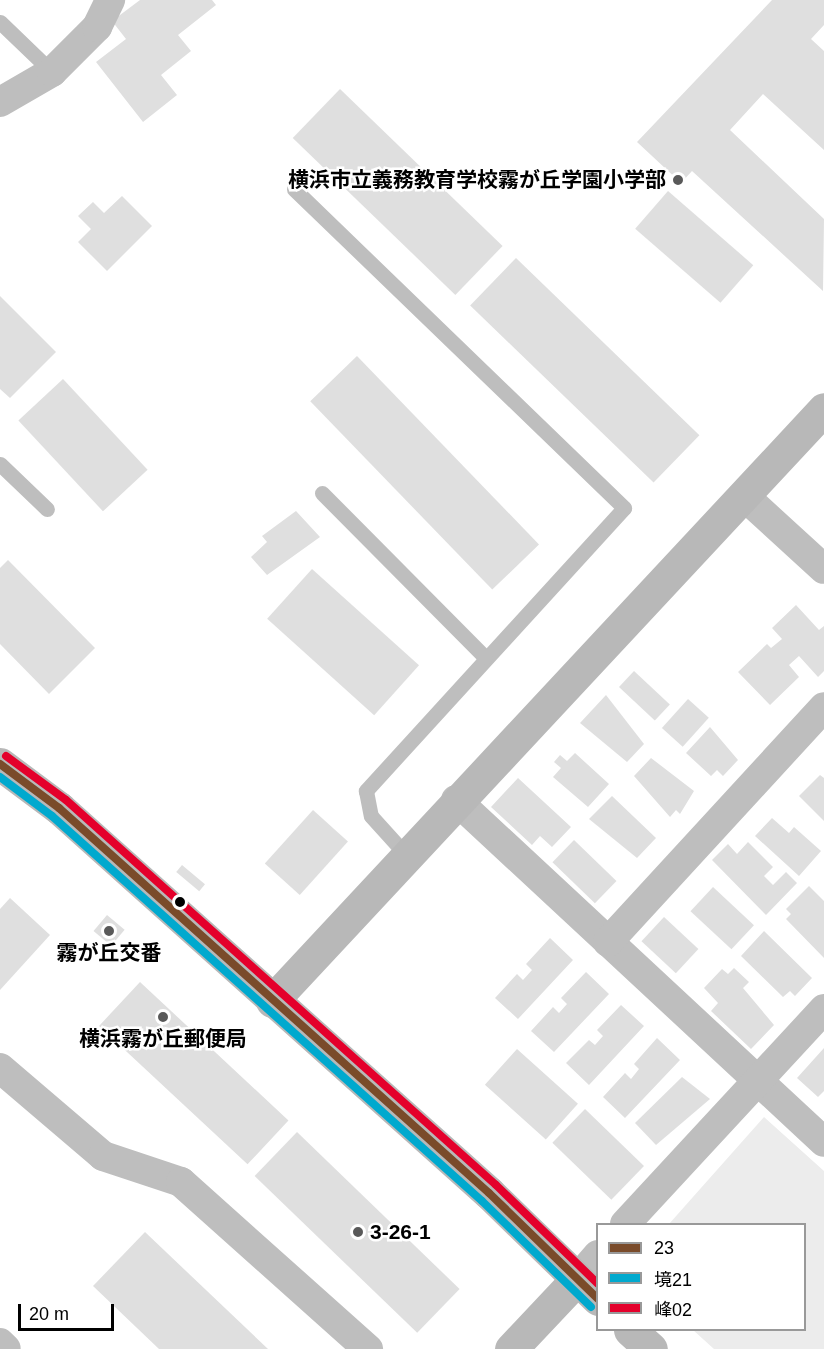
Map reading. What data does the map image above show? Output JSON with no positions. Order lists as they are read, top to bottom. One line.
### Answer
{"places":["横浜市立義務教育学校霧が丘学園小学部","霧が丘交番","横浜霧が丘郵便局","3-26-1"],"lines":["transit line 峰02","transit line 23","transit line 境21"],"legend":["23","境21","峰02"],"scale_bar":"20 m"}
